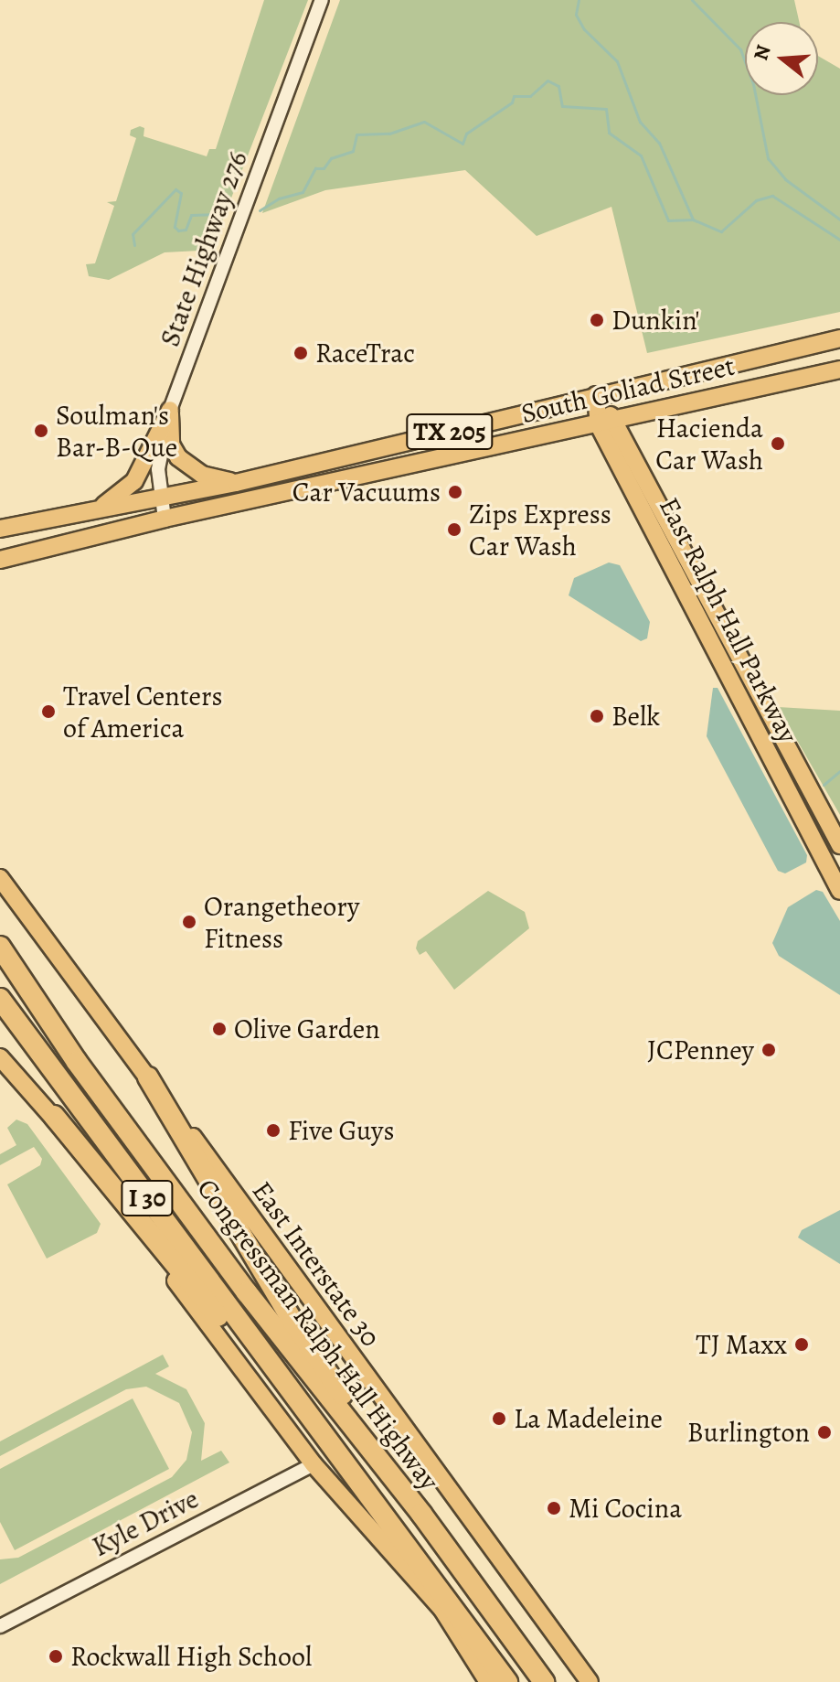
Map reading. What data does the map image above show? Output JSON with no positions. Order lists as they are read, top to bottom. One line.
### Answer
{"streets":{"highway":["I 30","Congressman Ralph Hall Highway"],"main road":["South Goliad Street","TX 205","East Ralph Hall Parkway","East Interstate 30"],"street":["State Highway 276","Kyle Drive"]},"crossings":[["State Highway 276","South Goliad Street"],["South Goliad Street","East Ralph Hall Parkway"]],"places":["Dunkin'","RaceTrac","Soulman's Bar-B-Que","Hacienda Car Wash","Car Vacuums","Zips Express Car Wash","Travel Centers of America","Belk","Orangetheory Fitness","Olive Garden","JCPenney","Five Guys","TJ Maxx","La Madeleine","Burlington","Mi Cocina","Rockwall High School"],"north":"left"}
